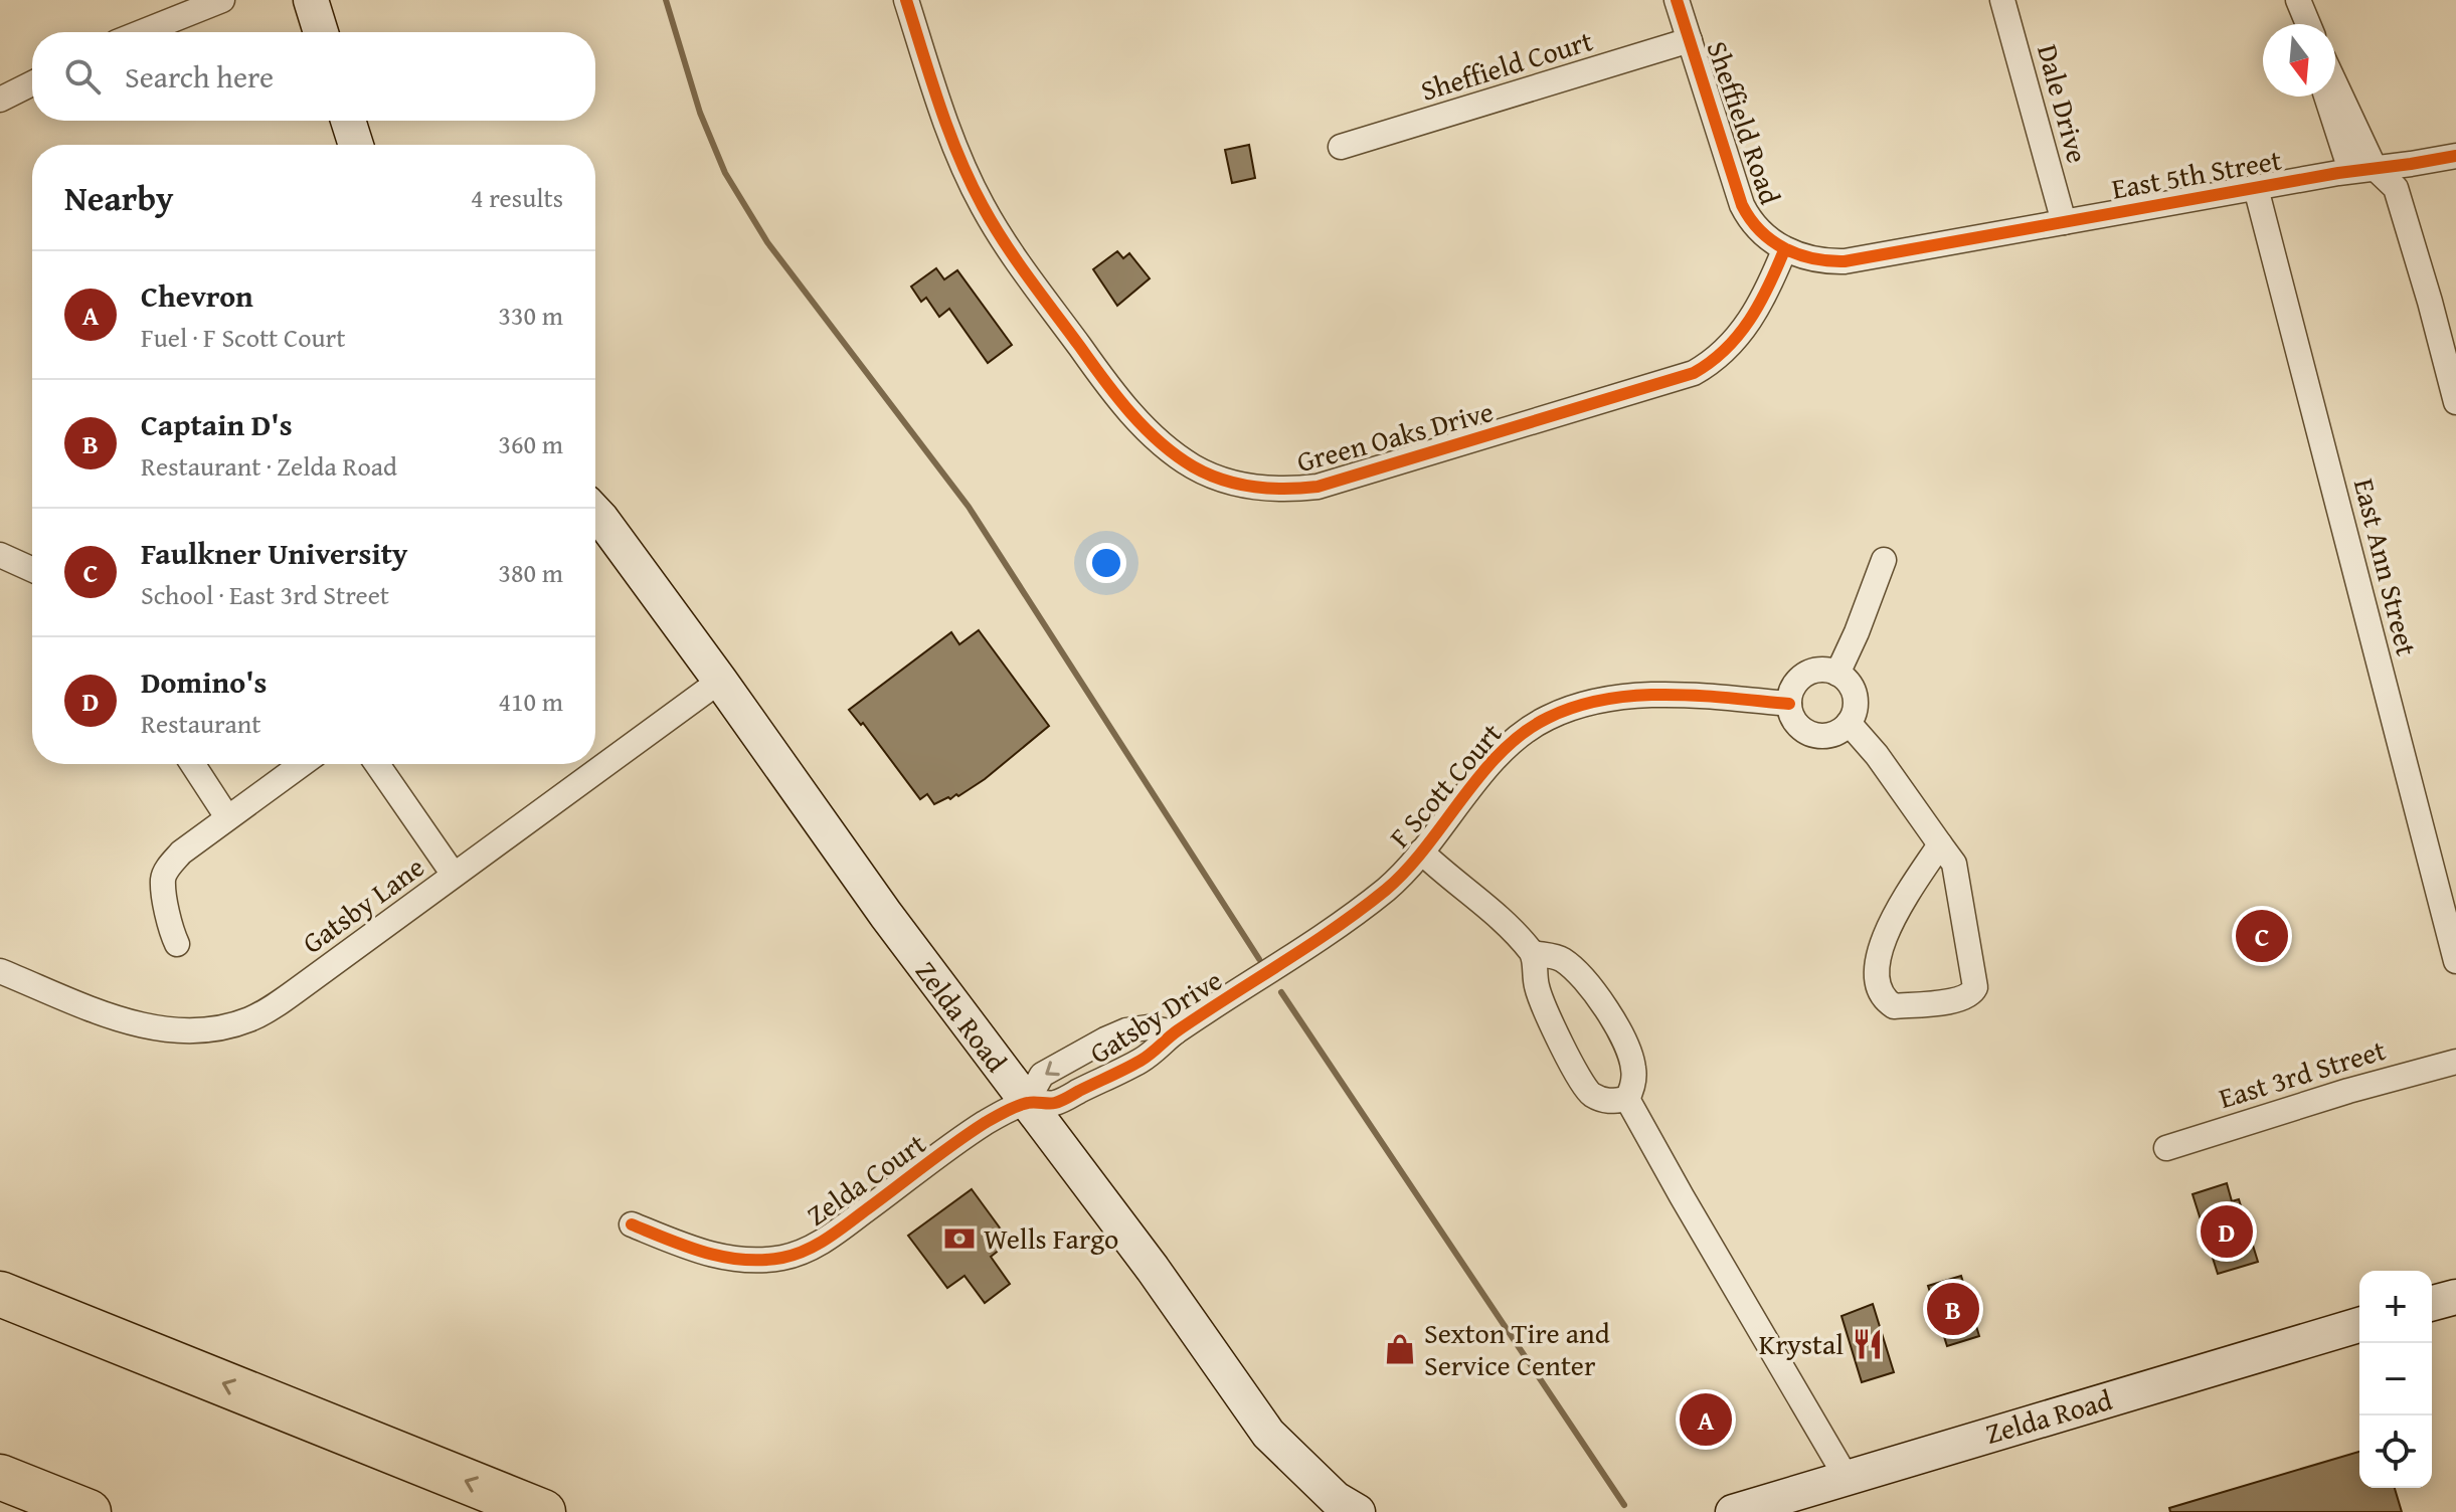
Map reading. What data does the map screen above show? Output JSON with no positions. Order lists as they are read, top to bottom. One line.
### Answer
{"streets":{"main road":["Zelda Road"],"street":["Sheffield Court","Dale Drive","Sheffield Road","East 5th Street","Green Oaks Drive","East Ann Street","F Scott Court","Gatsby Lane","Gatsby Drive","East 3rd Street","Zelda Court"]},"crossings":[["Sheffield Court","Sheffield Road"],["Dale Drive","East 5th Street"],["Sheffield Road","East 5th Street"],["Sheffield Road","Green Oaks Drive"],["East 5th Street","Green Oaks Drive"],["East 5th Street","East Ann Street"],["F Scott Court","Gatsby Drive"],["Gatsby Lane","Zelda Road"],["Zelda Road","Gatsby Drive"],["Zelda Road","Zelda Court"],["Gatsby Drive","Zelda Court"]],"places":{"bank":["Wells Fargo"],"restaurant":["Krystal"],"shop":["Sexton Tire and Service Center"]},"north":"bottom","page":{"search":"Search here","heading":["Nearby","4 results"],"list":[{"mark":"A","name":"Chevron","note":"Fuel · F Scott Court","value":"330 m"},{"mark":"B","name":"Captain D's","note":"Restaurant · Zelda Road","value":"360 m"},{"mark":"C","name":"Faulkner University","note":"School · East 3rd Street","value":"380 m"},{"mark":"D","name":"Domino's","note":"Restaurant","value":"410 m"}],"pins":["C","D","B","A"],"map_buttons":["+","−"]}}
